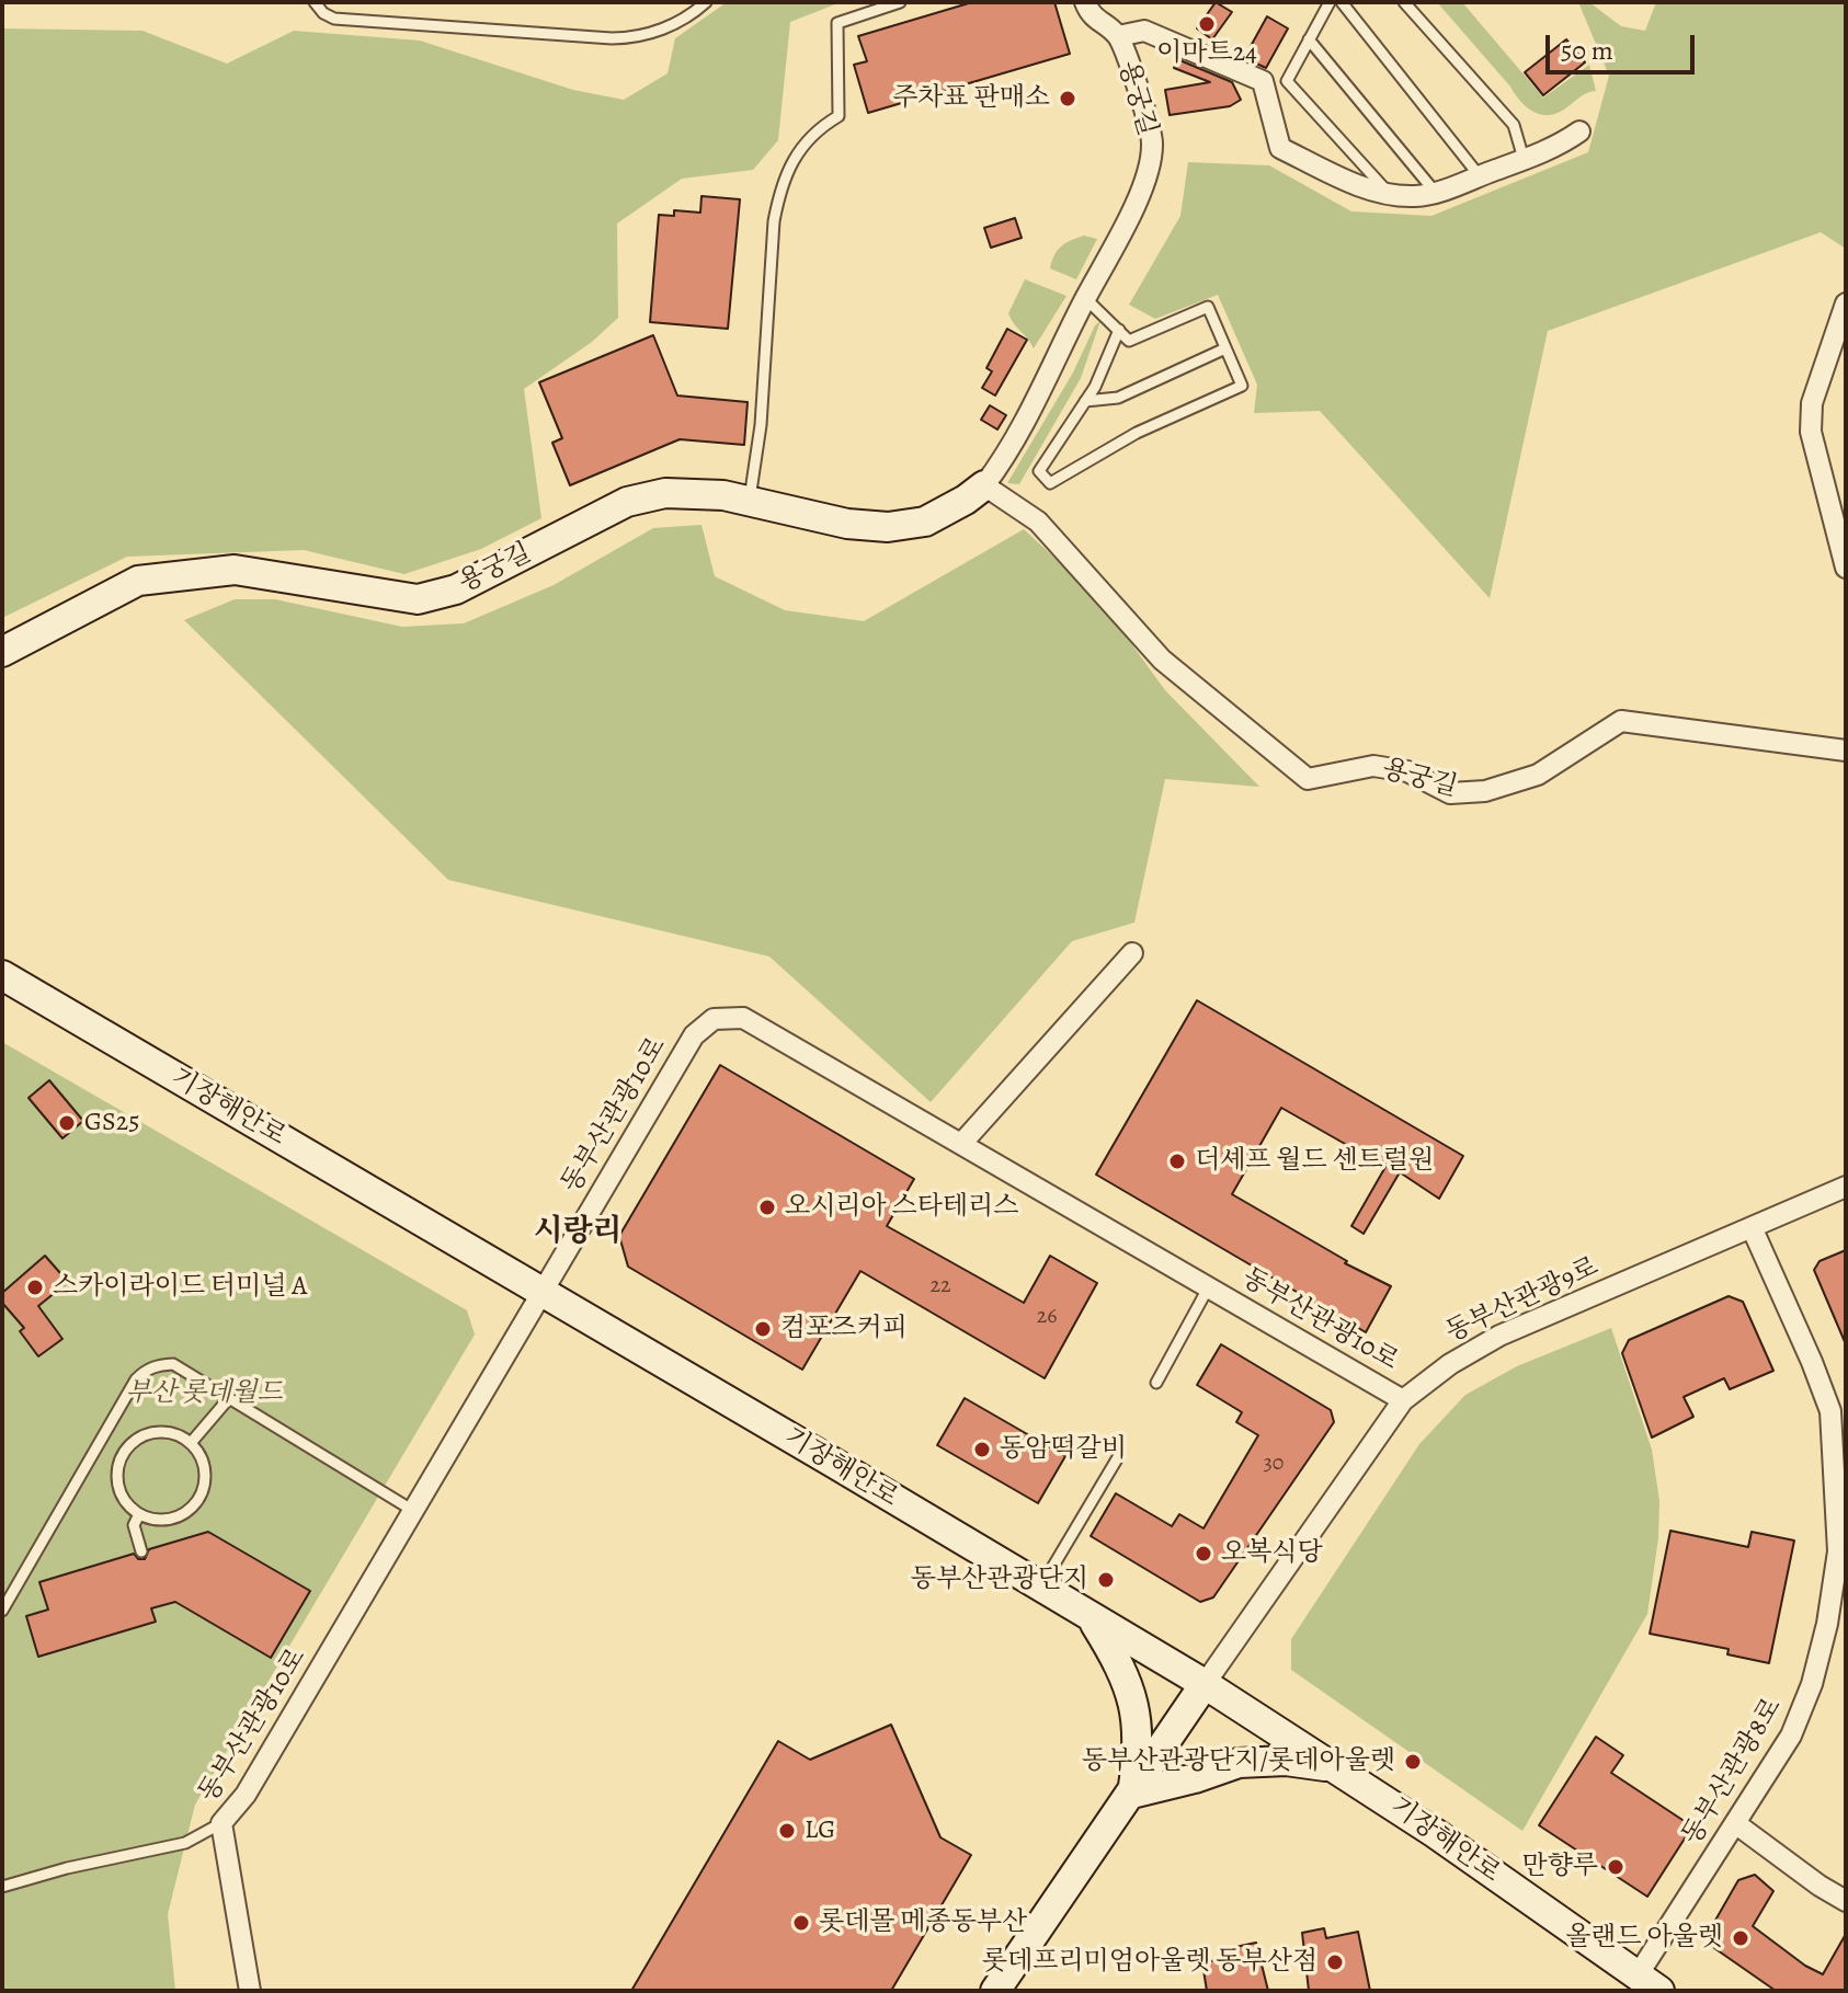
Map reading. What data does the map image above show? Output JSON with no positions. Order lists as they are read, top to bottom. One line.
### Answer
{"streets":{"main road":["용궁길","기장해안로"],"street":["동부산관광10로","동부산관광9로","동부산관광8로"]},"crossings":[["기장해안로","동부산관광10로"],["기장해안로","동부산관광9로"],["기장해안로","동부산관광8로"],["동부산관광10로","동부산관광9로"],["동부산관광9로","동부산관광8로"]],"districts":["시랑리"],"parks":["부산 롯데월드"],"places":["이마트24","주차표 판매소","GS25","더셰프 월드 센트럴원","오시리아 스타테리스","스카이라이드 터미널 A","컴포즈커피","동암떡갈비","오복식당","동부산관광단지","동부산관광단지/롯데아울렛","LG","만향루","롯데몰 메종동부산","올랜드 아울렛","롯데프리미엄아울렛 동부산점"],"house_numbers":["22","26","30"],"scale_bar":"50 m"}
